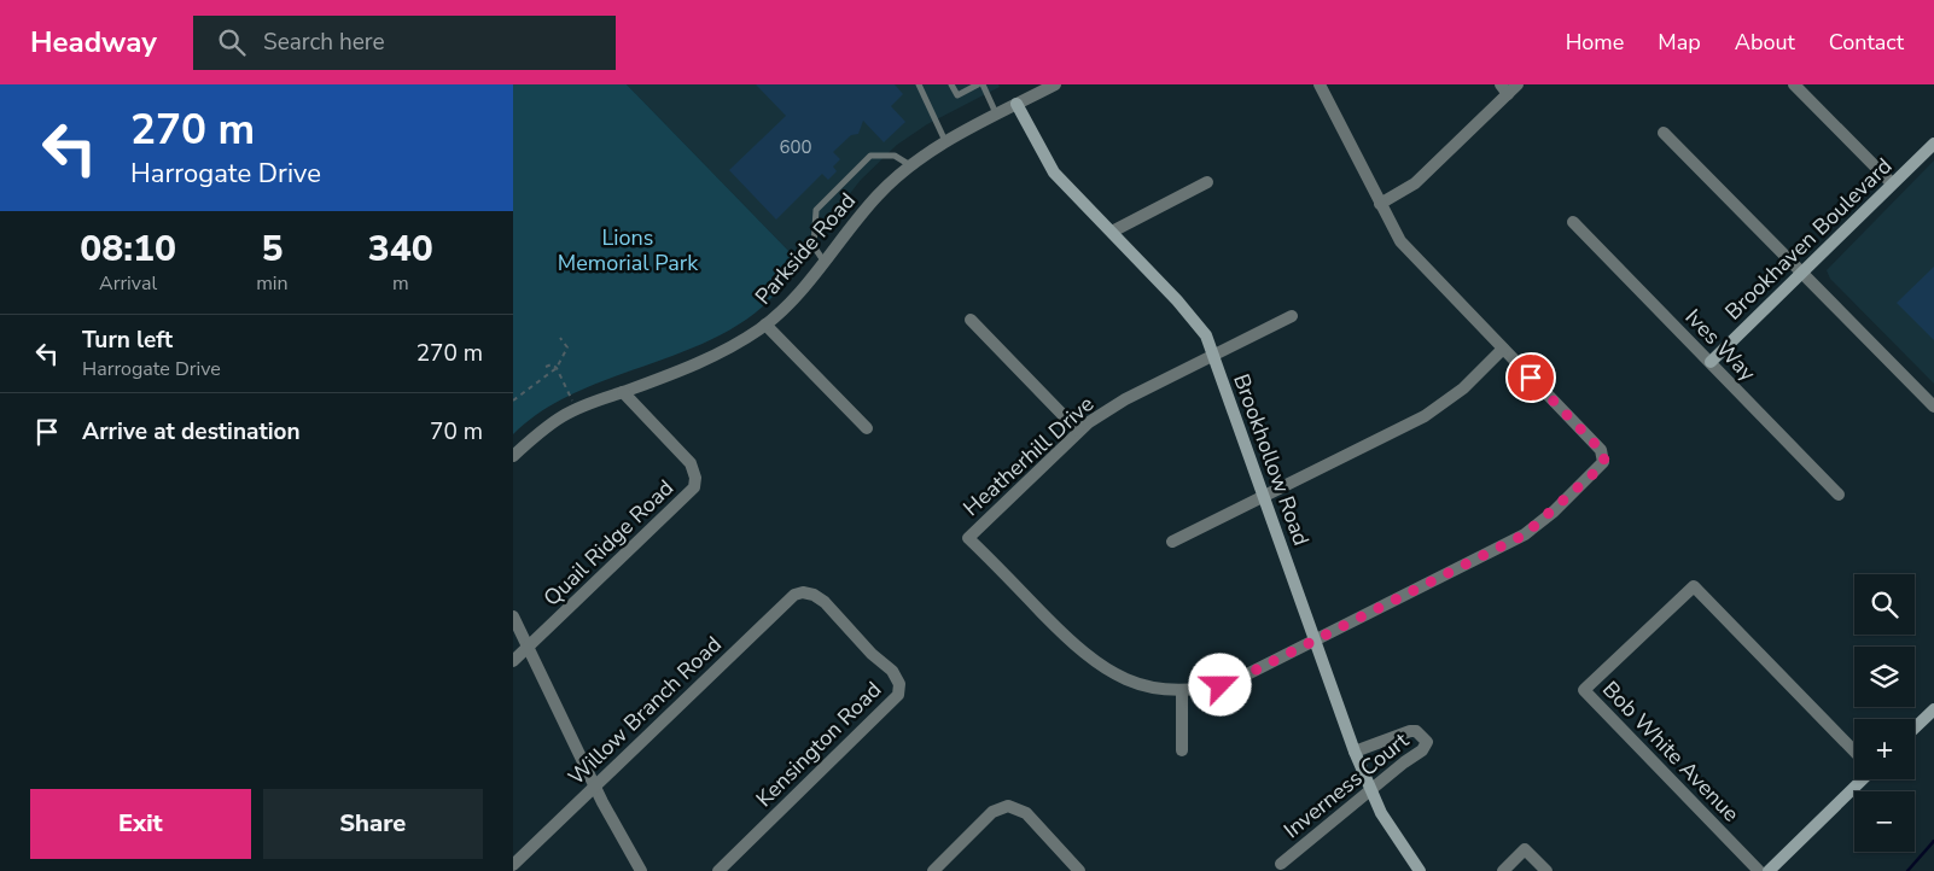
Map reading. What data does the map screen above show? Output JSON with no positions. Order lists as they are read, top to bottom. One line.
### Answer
{"streets":{"street":["Brookhaven Boulevard","Parkside Road","Ives Way","Heatherhill Drive","Brookhollow Road","Quail Ridge Road","Willow Branch Road","Kensington Road","Bob White Avenue","Inverness Court"]},"crossings":[["Brookhaven Boulevard","Ives Way"],["Parkside Road","Brookhollow Road"],["Parkside Road","Quail Ridge Road"],["Heatherhill Drive","Brookhollow Road"],["Brookhollow Road","Inverness Court"],["Willow Branch Road","Kensington Road"]],"parks":["Lions Memorial Park"],"house_numbers":["600"],"page":{"header":"Headway","search":"Search here","nav":["Home","Map","About","Contact"],"turn":["270 m","Harrogate Drive"],"eta":["08:10","Arrival","5","min","340","m"],"list":[{"name":"Turn left","note":"Harrogate Drive","value":"270 m"},{"name":"Arrive at destination","value":"70 m"}],"map_buttons":["+","−"],"buttons":["Exit","Share"]}}
